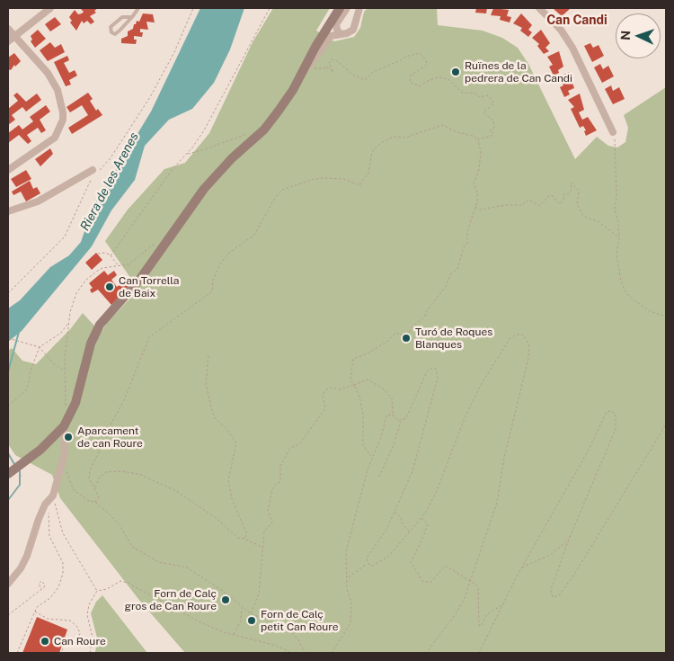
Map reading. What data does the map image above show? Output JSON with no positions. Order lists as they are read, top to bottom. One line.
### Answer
{"districts":["Can Candi"],"water":["Riera de les Arenes"],"places":["Ruïnes de la pedrera de Can Candi","Can Torrella de Baix","Turó de Roques Blanques","Aparcament de can Roure","Forn de Calç gros de Can Roure","Forn de Calç petit Can Roure","Can Roure"],"north":"left"}
